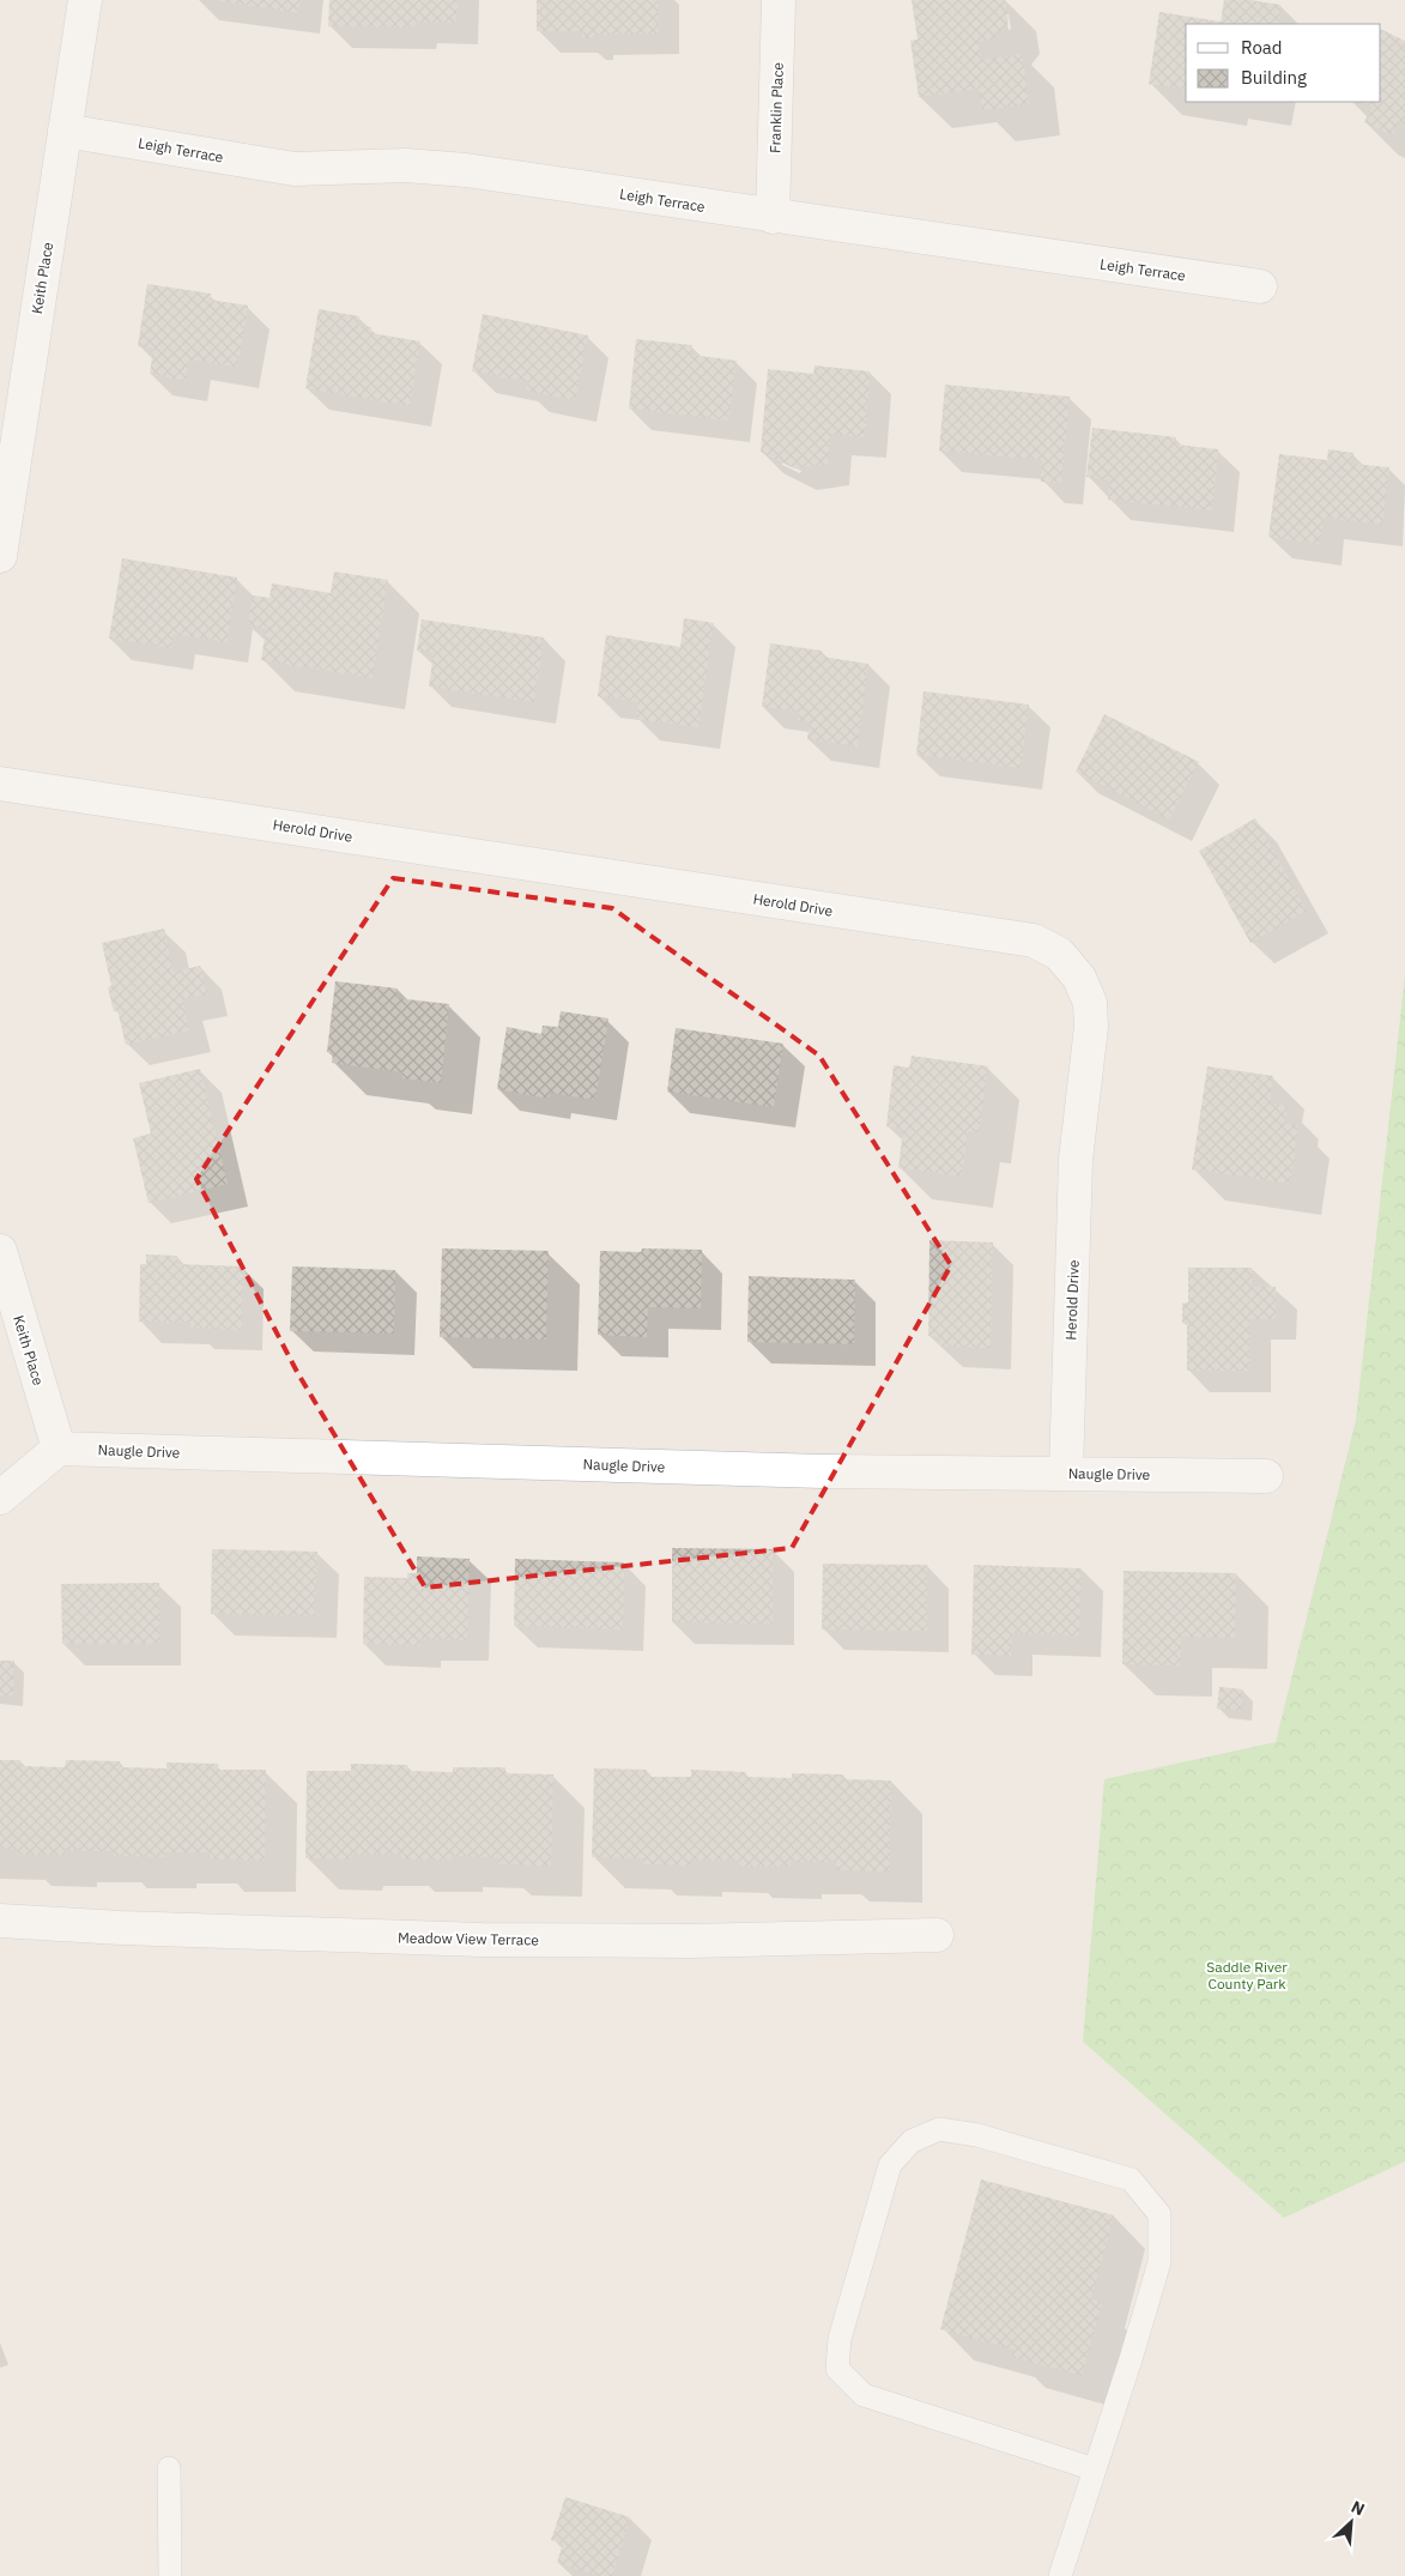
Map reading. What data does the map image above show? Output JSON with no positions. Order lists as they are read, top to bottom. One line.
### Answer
{"streets":{"street":["Franklin Place","Leigh Terrace","Keith Place","Herold Drive","Naugle Drive","Meadow View Terrace"]},"crossings":[["Franklin Place","Leigh Terrace"],["Leigh Terrace","Keith Place"],["Keith Place","Naugle Drive"],["Herold Drive","Naugle Drive"]],"parks":["Saddle River County Park"],"legend":["Road","Building"],"north":"top right"}
